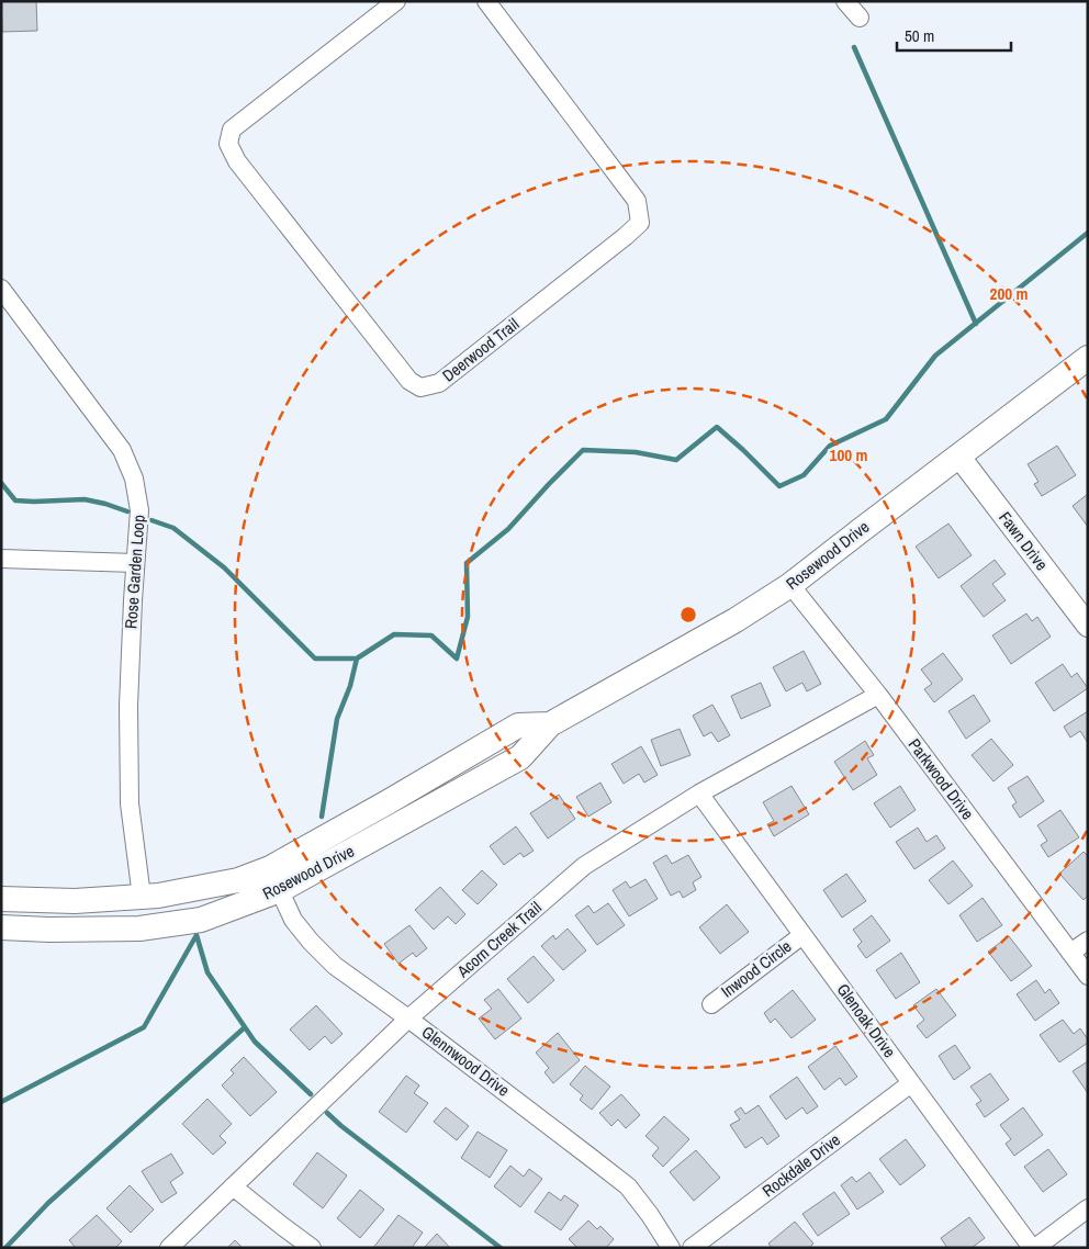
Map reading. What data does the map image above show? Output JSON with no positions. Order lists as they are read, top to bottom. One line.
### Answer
{"streets":{"main road":["Rosewood Drive"],"street":["Deerwood Trail","Fawn Drive","Rose Garden Loop","Parkwood Drive","Acorn Creek Trail","Inwood Circle","Glenoak Drive","Glennwood Drive","Rockdale Drive"]},"crossings":[["Fawn Drive","Rosewood Drive"],["Rosewood Drive","Rose Garden Loop"],["Rosewood Drive","Parkwood Drive"],["Rosewood Drive","Glennwood Drive"],["Parkwood Drive","Acorn Creek Trail"],["Acorn Creek Trail","Glenoak Drive"],["Acorn Creek Trail","Glennwood Drive"],["Inwood Circle","Glenoak Drive"],["Glenoak Drive","Rockdale Drive"]],"scale_bar":"50 m","rings":["200 m","100 m"]}
